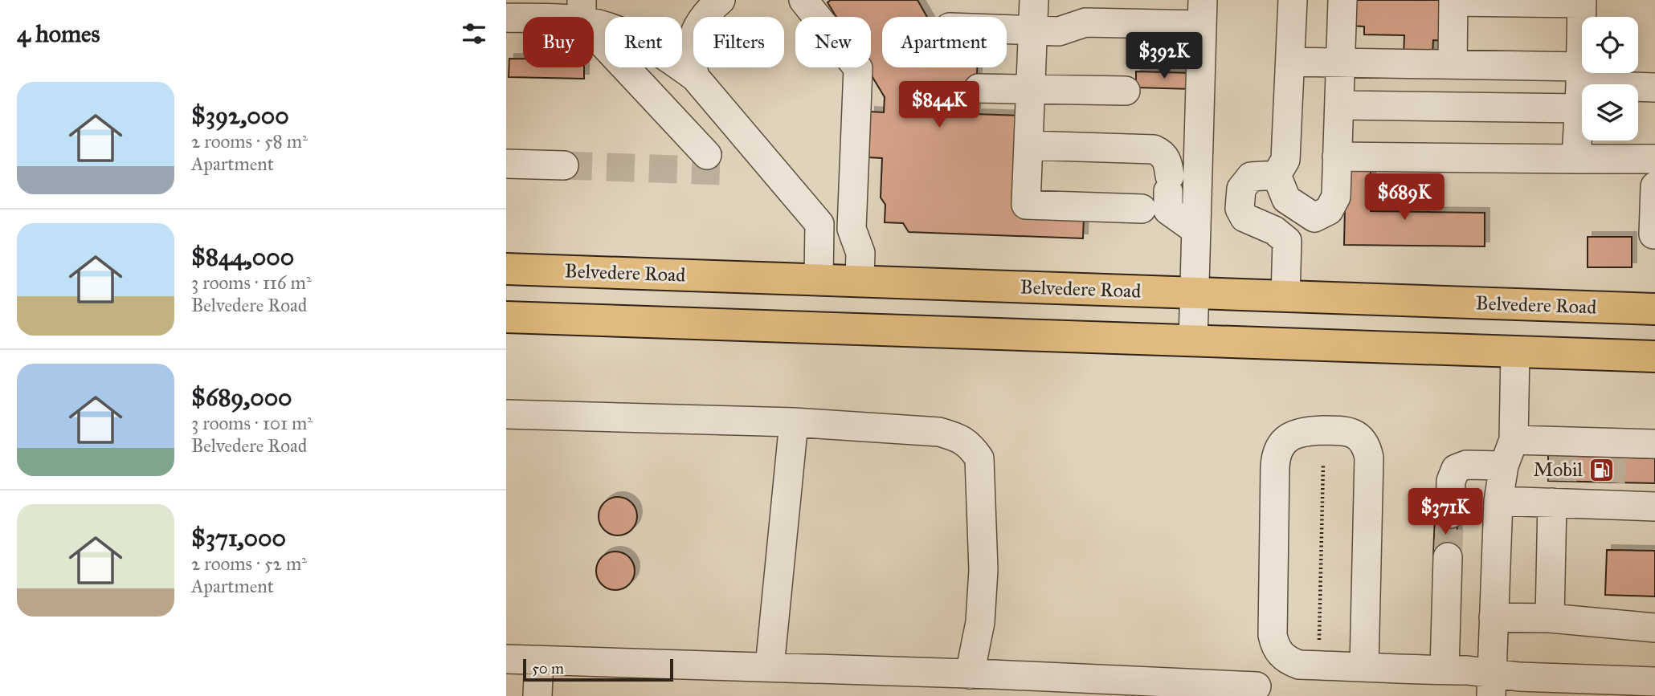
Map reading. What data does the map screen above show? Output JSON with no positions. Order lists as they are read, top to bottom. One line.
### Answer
{"streets":{"main road":["Belvedere Road"]},"places":{"fuel station":["Mobil"]},"scale_bar":"50 m","page":{"heading":"4 homes","chip":["Buy","Rent","Filters","New","Apartment"],"price":["$392K","$844K","$689K","$371K"],"list":[{"name":"$392,000","note":"2 rooms · 58 m² · Apartment"},{"name":"$844,000","note":"3 rooms · 116 m² · Belvedere Road"},{"name":"$689,000","note":"3 rooms · 101 m² · Belvedere Road"},{"name":"$371,000","note":"2 rooms · 52 m² · Apartment"}],"scale":"50 m"}}
